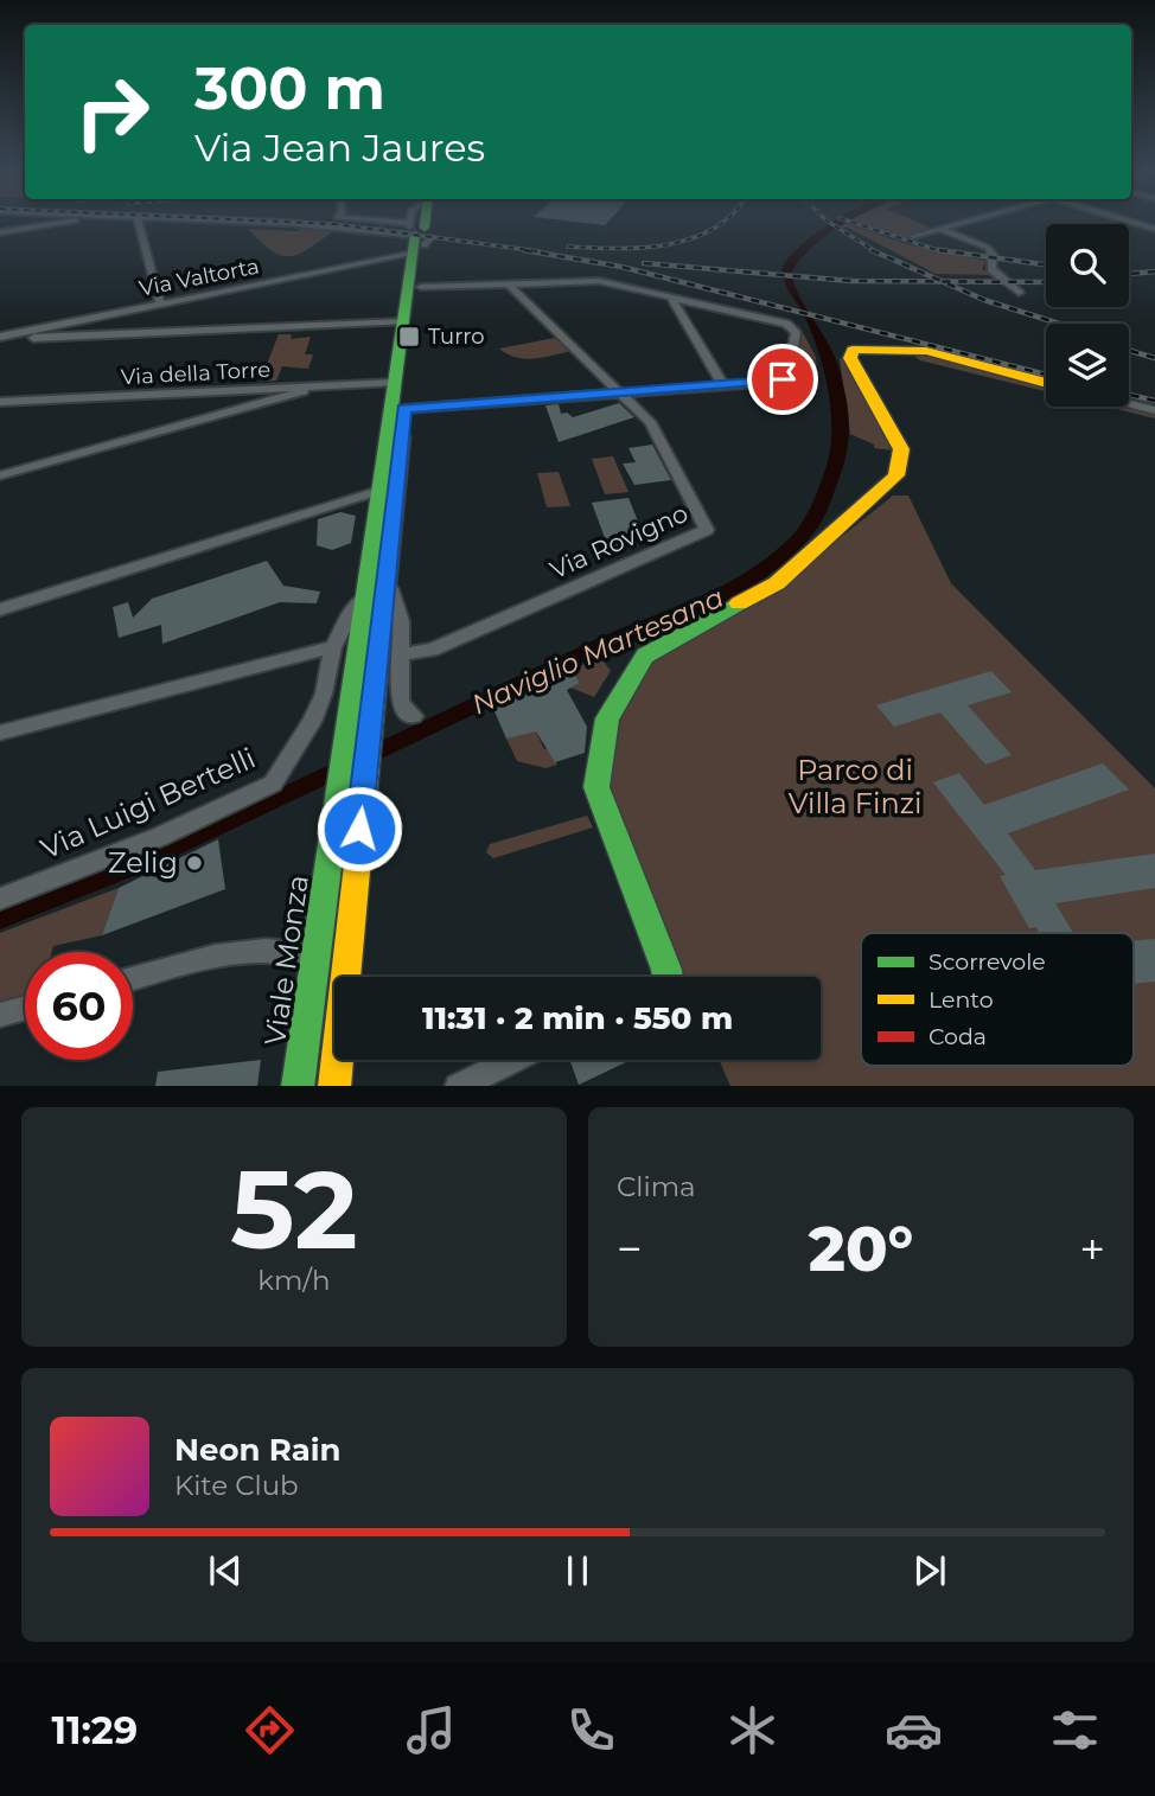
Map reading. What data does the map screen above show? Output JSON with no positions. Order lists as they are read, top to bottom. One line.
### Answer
{"streets":{"main road":["Viale Monza"],"street":["Via Valtorta","Via della Torre","Via Rovigno","Via Luigi Bertelli"]},"crossings":[["Via della Torre","Viale Monza"],["Via Rovigno","Viale Monza"],["Via Luigi Bertelli","Viale Monza"]],"water":["Naviglio Martesana"],"parks":["Parco di Villa Finzi"],"places":{"transit":["Turro"],"other":["Zelig"]},"legend":["Scorrevole","Lento","Coda"],"page":{"turn":["300 m","Via Jean Jaures"],"limit":"60","trip":"11:31 · 2 min · 550 m","tile":[["52","km/h"],"Clima"],"heat":["−","20°","+"],"song":["Neon Rain","Kite Club"],"tabs":"11:29"}}
